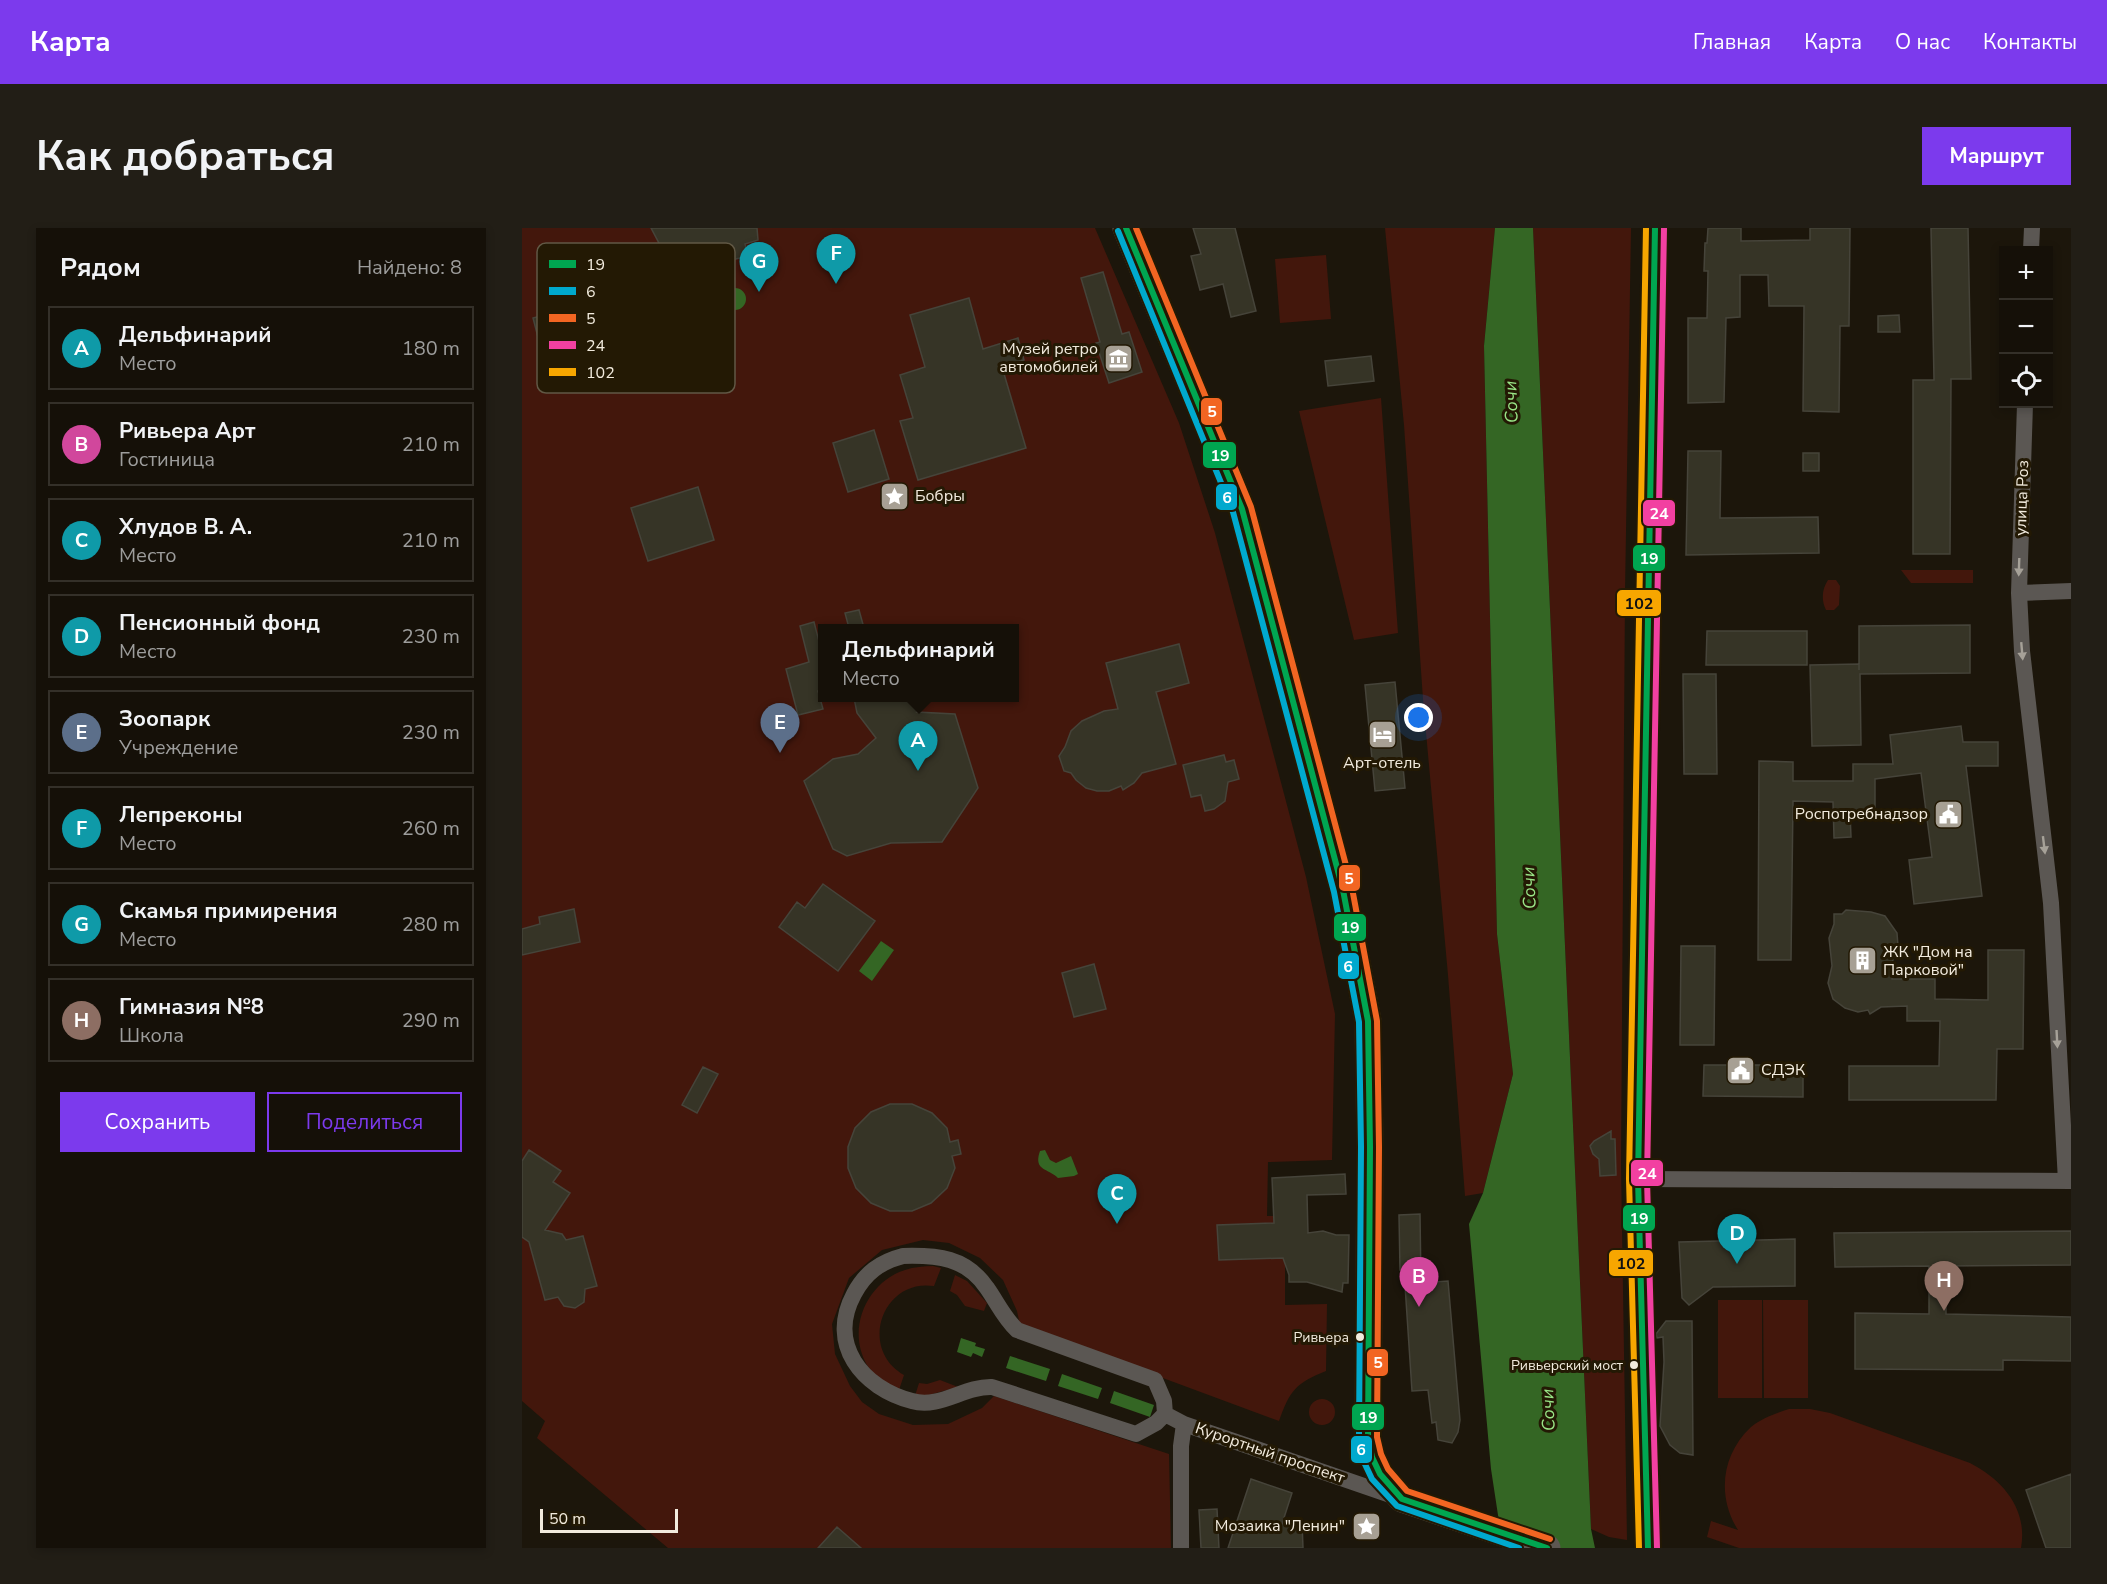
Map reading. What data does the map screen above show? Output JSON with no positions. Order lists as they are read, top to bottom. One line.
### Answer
{"streets":{"main road":["Курортный проспект"],"street":["улица Роз"]},"one_way":["улица Роз"],"water":["Сочи"],"places":{"museum":["Музей ретро автомобилей"],"place":["Бобры","Мозаика \"Ленин\""],"hotel":["Арт-отель"],"public building":["Роспотребнадзор","СДЭК"],"building":["ЖК \"Дом на Парковой\""],"other":["Ривьера","Ривьерский мост"]},"lines":["transit line 19","transit line 5","transit line 24","transit line 102","transit line 6"],"legend":["19","6","5","24","102"],"scale_bar":"50 m","page":{"header":"Карта","nav":["Главная","Карта","О нас","Контакты"],"buttons":["Маршрут",["Сохранить","Поделиться"]],"title":"Как добраться","heading":["Рядом","Найдено: 8"],"pins":["F","G","E","A","C","D","B","H"],"map_buttons":["+","−"],"list":[{"mark":"A","name":"Дельфинарий","note":"Место","value":"180 m"},{"mark":"B","name":"Ривьера Арт","note":"Гостиница","value":"210 m"},{"mark":"C","name":"Хлудов В. А.","note":"Место","value":"210 m"},{"mark":"D","name":"Пенсионный фонд","note":"Место","value":"230 m"},{"mark":"E","name":"Зоопарк","note":"Учреждение","value":"230 m"},{"mark":"F","name":"Лепреконы","note":"Место","value":"260 m"},{"mark":"G","name":"Скамья примирения","note":"Место","value":"280 m"},{"mark":"H","name":"Гимназия №8","note":"Школа","value":"290 m"}],"popup":["Дельфинарий","Место"],"scale":"50 m"}}
